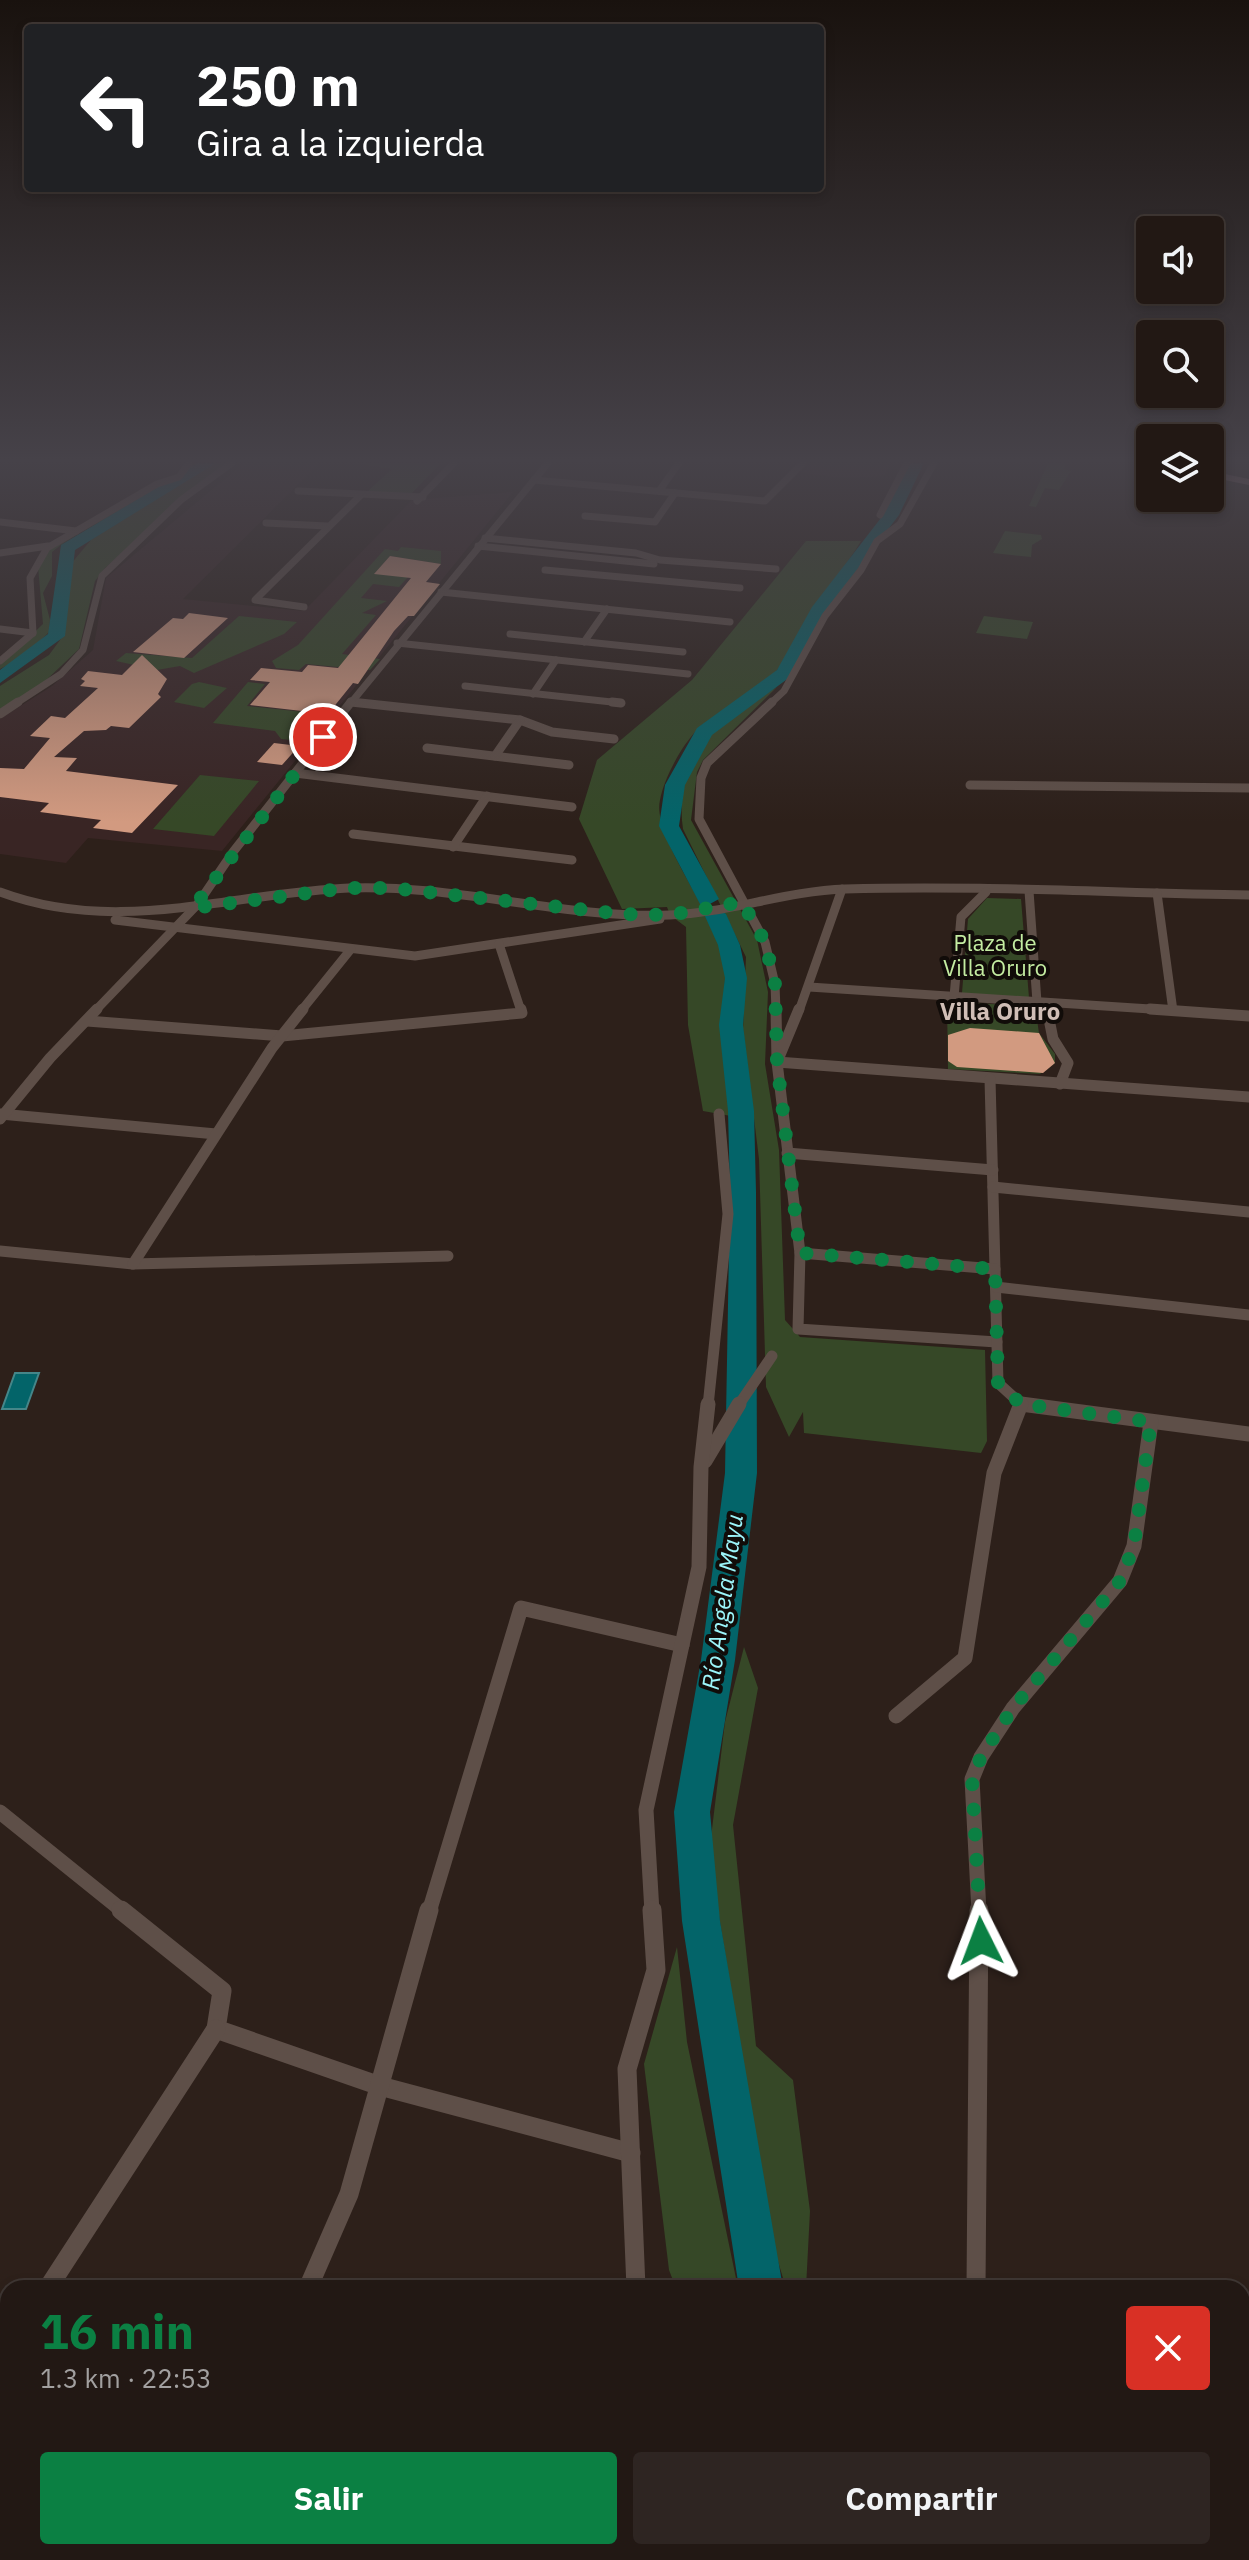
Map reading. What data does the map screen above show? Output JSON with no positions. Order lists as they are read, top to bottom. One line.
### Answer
{"districts":["Villa Oruro"],"water":["Río Angela Mayu"],"parks":["Plaza de Villa Oruro"],"page":{"turn":["250 m","Gira a la izquierda"],"heading":["16 min","1.3 km · 22:53"],"buttons":["Salir","Compartir"]}}
